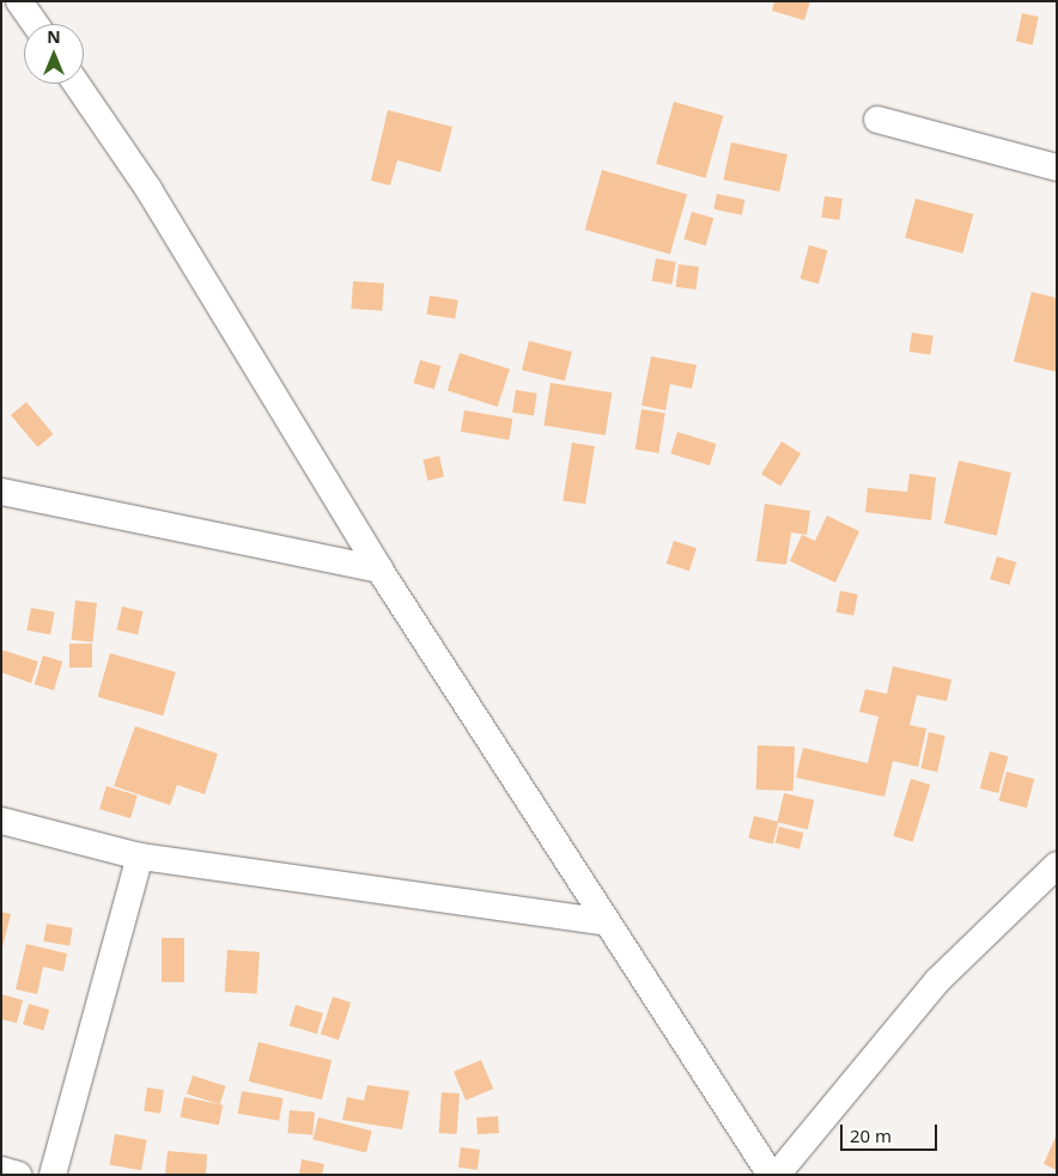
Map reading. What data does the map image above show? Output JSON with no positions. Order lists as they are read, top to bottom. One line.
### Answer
{"scale_bar":"20 m","north":"top"}
